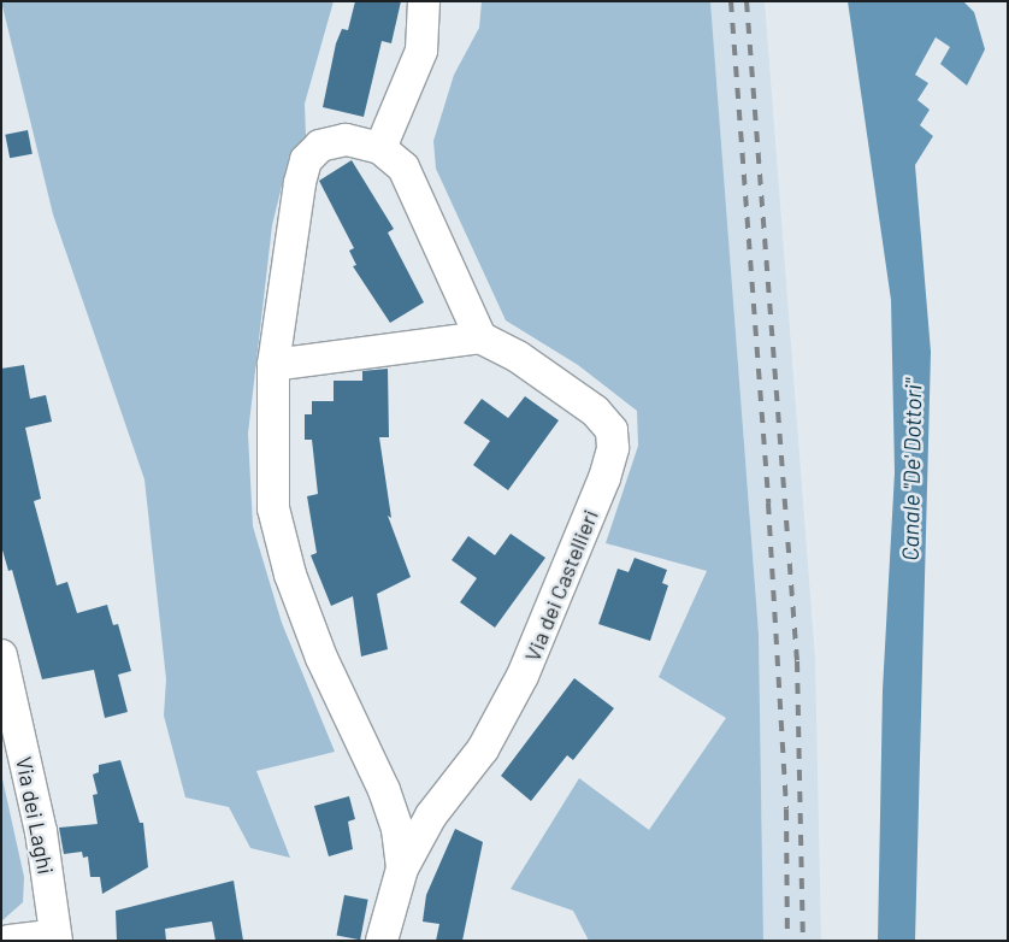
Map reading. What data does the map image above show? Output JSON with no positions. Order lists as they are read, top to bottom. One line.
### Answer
{"streets":{"street":["Via dei Castellieri","Via dei Laghi"]},"water":["Canale \"De' Dottori\""]}
